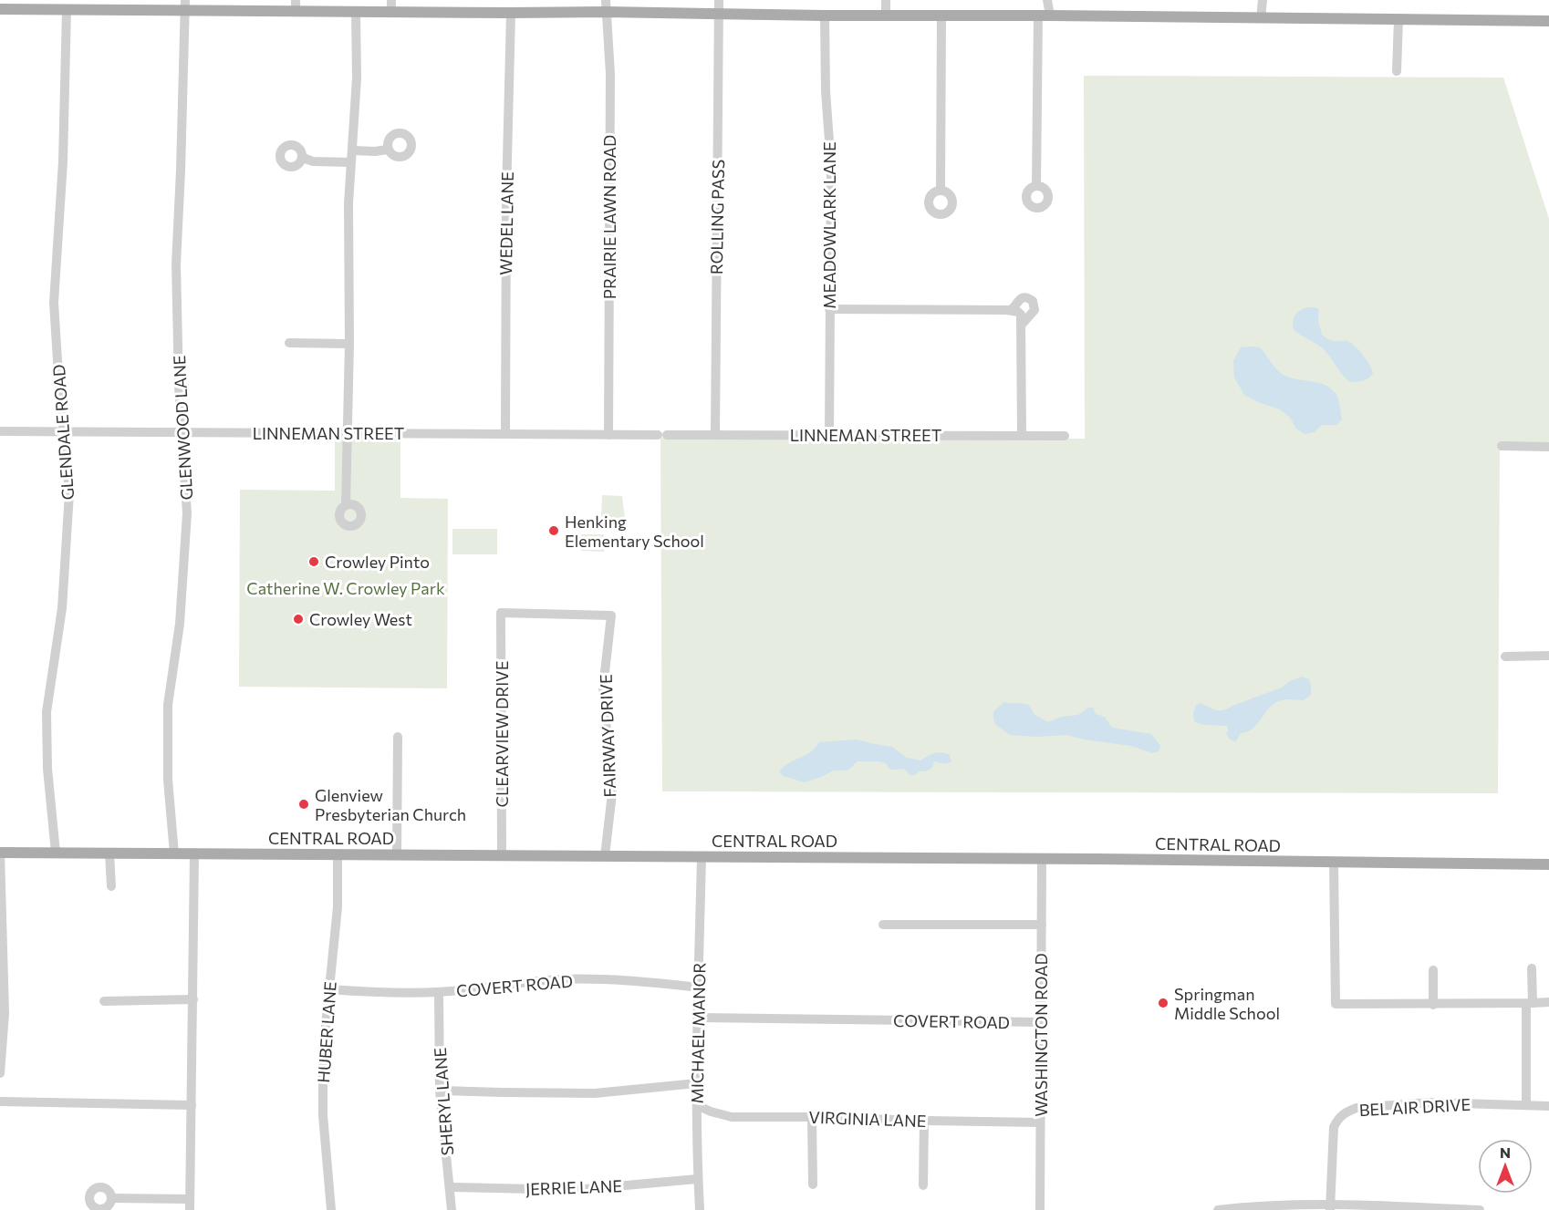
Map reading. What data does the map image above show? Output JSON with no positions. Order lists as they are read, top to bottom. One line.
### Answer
{"streets":{"main road":["CENTRAL ROAD"],"street":["PRAIRIE LAWN ROAD","ROLLING PASS","WEDEL LANE","MEADOWLARK LANE","GLENWOOD LANE","GLENDALE ROAD","LINNEMAN STREET","CLEARVIEW DRIVE","FAIRWAY DRIVE","COVERT ROAD","HUBER LANE","MICHAEL MANOR","WASHINGTON ROAD","SHERYL LANE","BEL AIR DRIVE","VIRGINIA LANE","JERRIE LANE"]},"crossings":[["PRAIRIE LAWN ROAD","LINNEMAN STREET"],["ROLLING PASS","LINNEMAN STREET"],["WEDEL LANE","LINNEMAN STREET"],["MEADOWLARK LANE","LINNEMAN STREET"],["GLENWOOD LANE","LINNEMAN STREET"],["GLENWOOD LANE","CENTRAL ROAD"],["GLENDALE ROAD","LINNEMAN STREET"],["GLENDALE ROAD","CENTRAL ROAD"],["CLEARVIEW DRIVE","FAIRWAY DRIVE"],["CLEARVIEW DRIVE","CENTRAL ROAD"],["FAIRWAY DRIVE","CENTRAL ROAD"],["CENTRAL ROAD","HUBER LANE"],["CENTRAL ROAD","MICHAEL MANOR"],["CENTRAL ROAD","WASHINGTON ROAD"],["COVERT ROAD","HUBER LANE"],["COVERT ROAD","MICHAEL MANOR"],["COVERT ROAD","WASHINGTON ROAD"],["COVERT ROAD","SHERYL LANE"],["MICHAEL MANOR","VIRGINIA LANE"],["MICHAEL MANOR","JERRIE LANE"],["WASHINGTON ROAD","VIRGINIA LANE"],["SHERYL LANE","JERRIE LANE"]],"parks":["Catherine W. Crowley Park"],"places":["Henking Elementary School","Crowley Pinto","Crowley West","Glenview Presbyterian Church","Springman Middle School"],"north":"top"}
